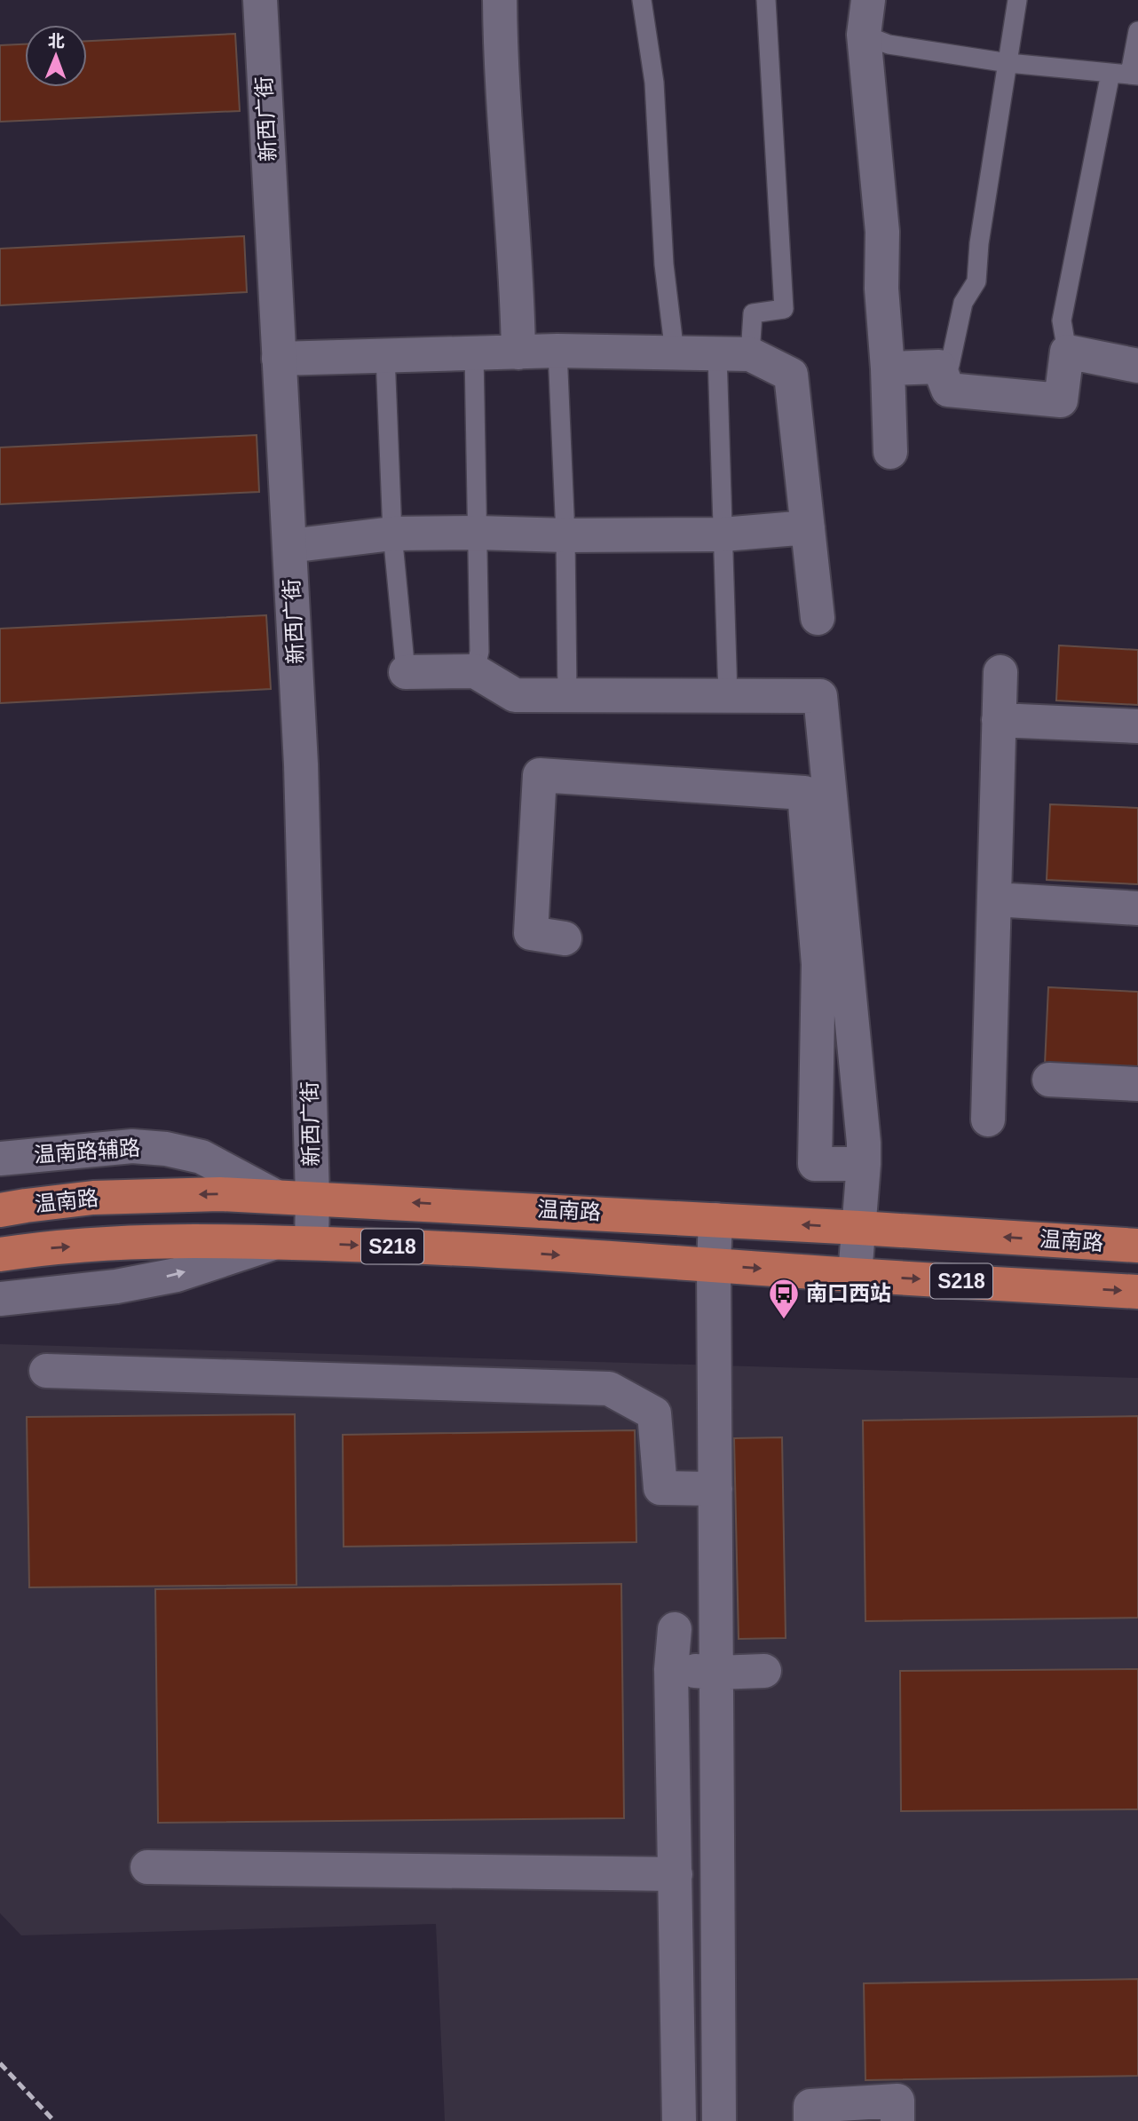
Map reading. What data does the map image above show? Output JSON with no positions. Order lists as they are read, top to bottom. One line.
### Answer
{"streets":{"main road":["温南路","S218"],"street":["新西广街","温南路辅路"]},"crossings":[["新西广街","温南路"],["温南路辅路","温南路"]],"places":{"bus stop":["南口西站"]},"north":"top"}
